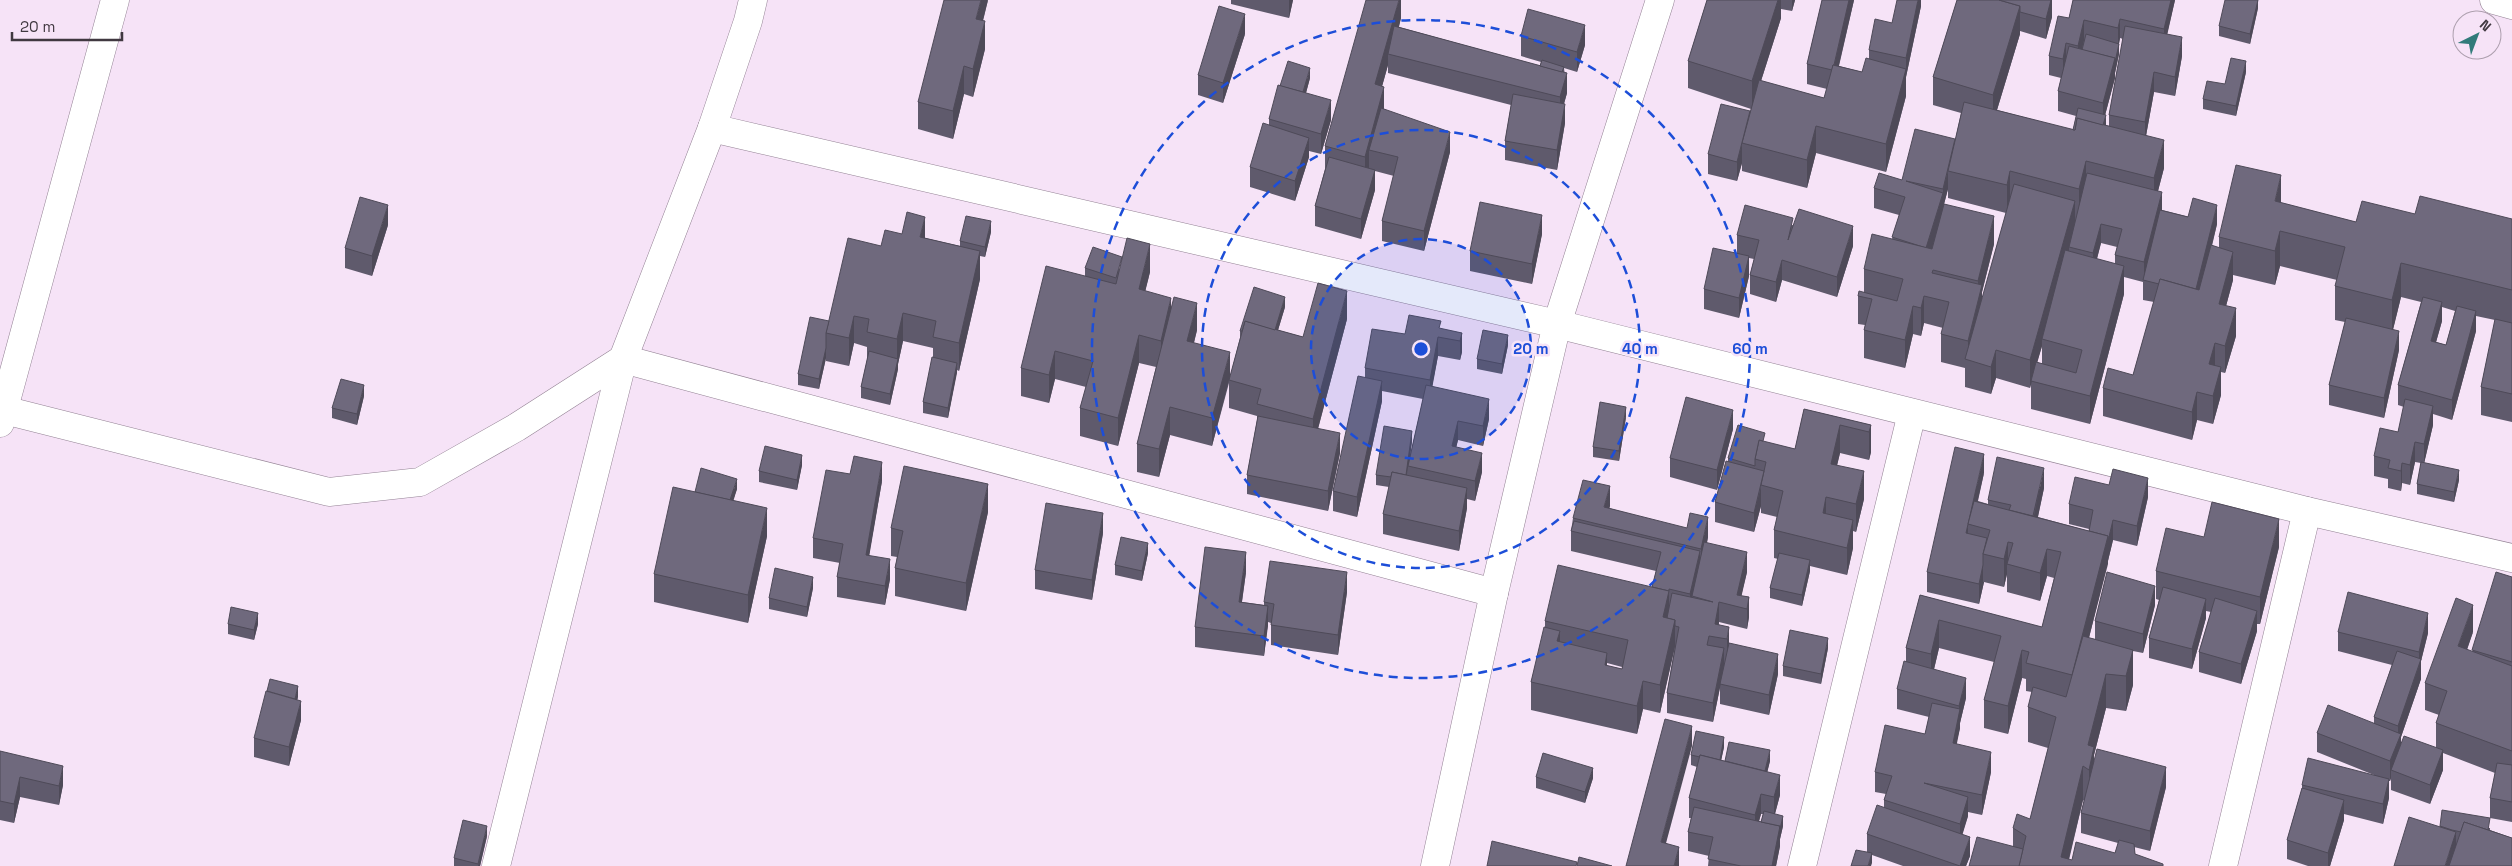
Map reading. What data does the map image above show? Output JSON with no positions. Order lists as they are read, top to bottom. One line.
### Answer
{"scale_bar":"20 m","north":"top right","rings":["20 m","40 m","60 m"]}
